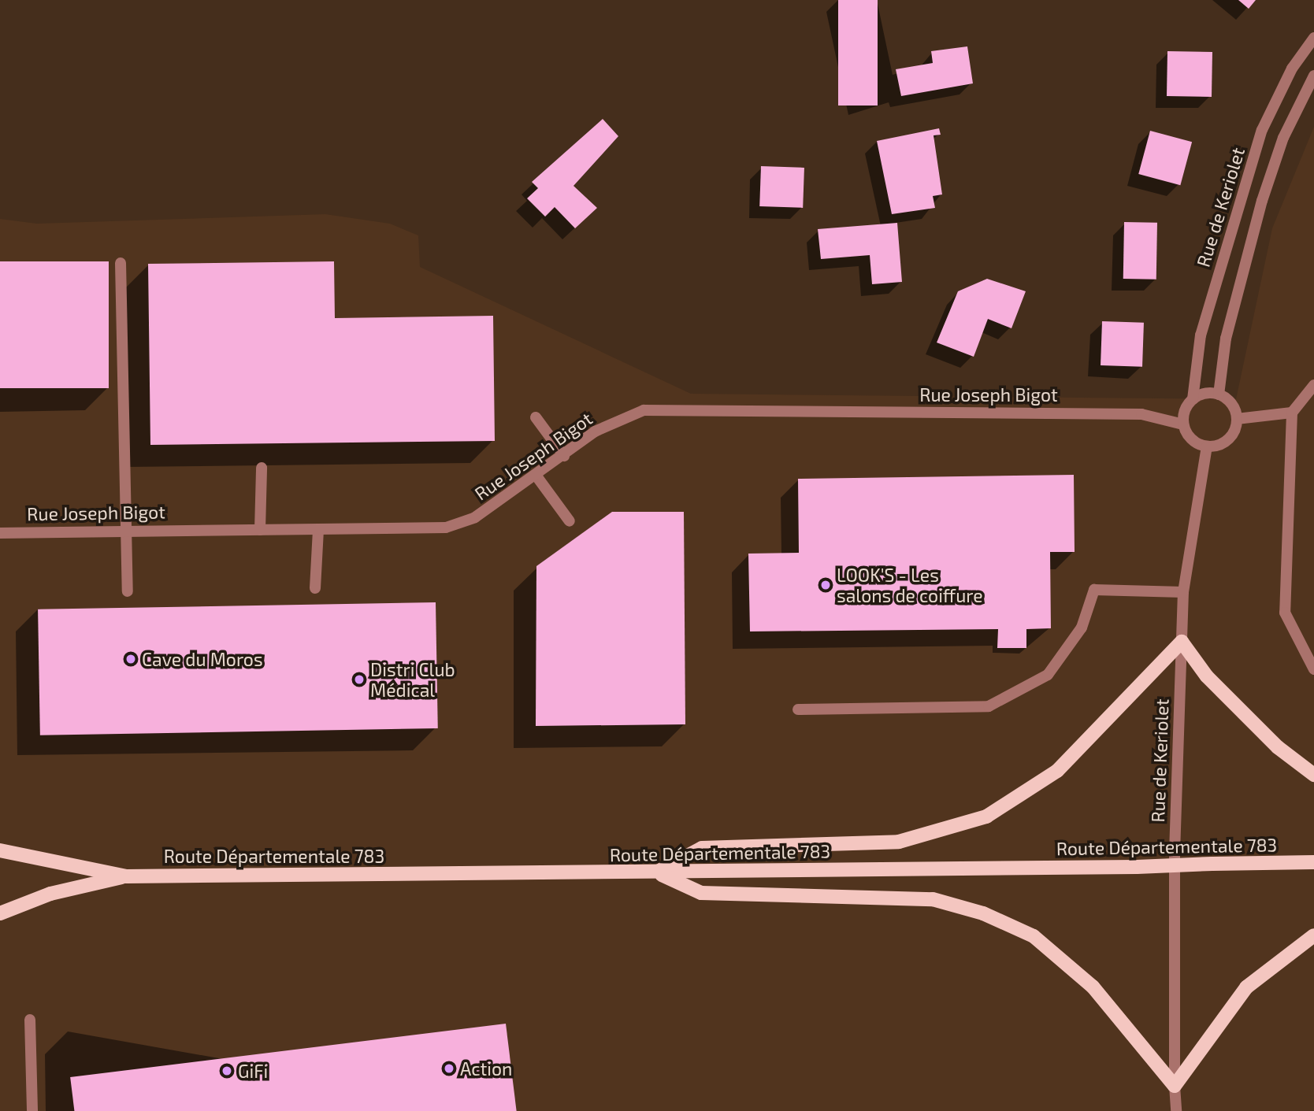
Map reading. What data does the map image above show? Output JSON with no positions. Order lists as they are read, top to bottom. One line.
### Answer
{"streets":{"main road":["Route Départementale 783"],"street":["Rue de Keriolet","Rue Joseph Bigot"]},"crossings":[["Rue de Keriolet","Rue Joseph Bigot"]],"places":["LOOK'S - Les salons de coiffure","Cave du Moros","Distri Club Médical","Action","GiFi"]}
